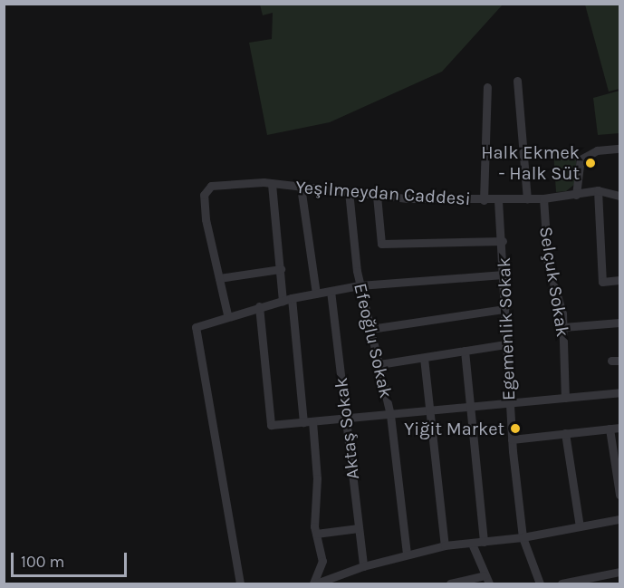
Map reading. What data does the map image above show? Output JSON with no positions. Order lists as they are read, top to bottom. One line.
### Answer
{"streets":{"street":["Yeşilmeydan Caddesi","Selçuk Sokak","Egemenlik Sokak","Efeoğlu Sokak","Aktaş Sokak"]},"crossings":[["Yeşilmeydan Caddesi","Selçuk Sokak"],["Yeşilmeydan Caddesi","Egemenlik Sokak"],["Yeşilmeydan Caddesi","Efeoğlu Sokak"]],"places":["Halk Ekmek - Halk Süt","Yiğit Market"],"scale_bar":"100 m"}
